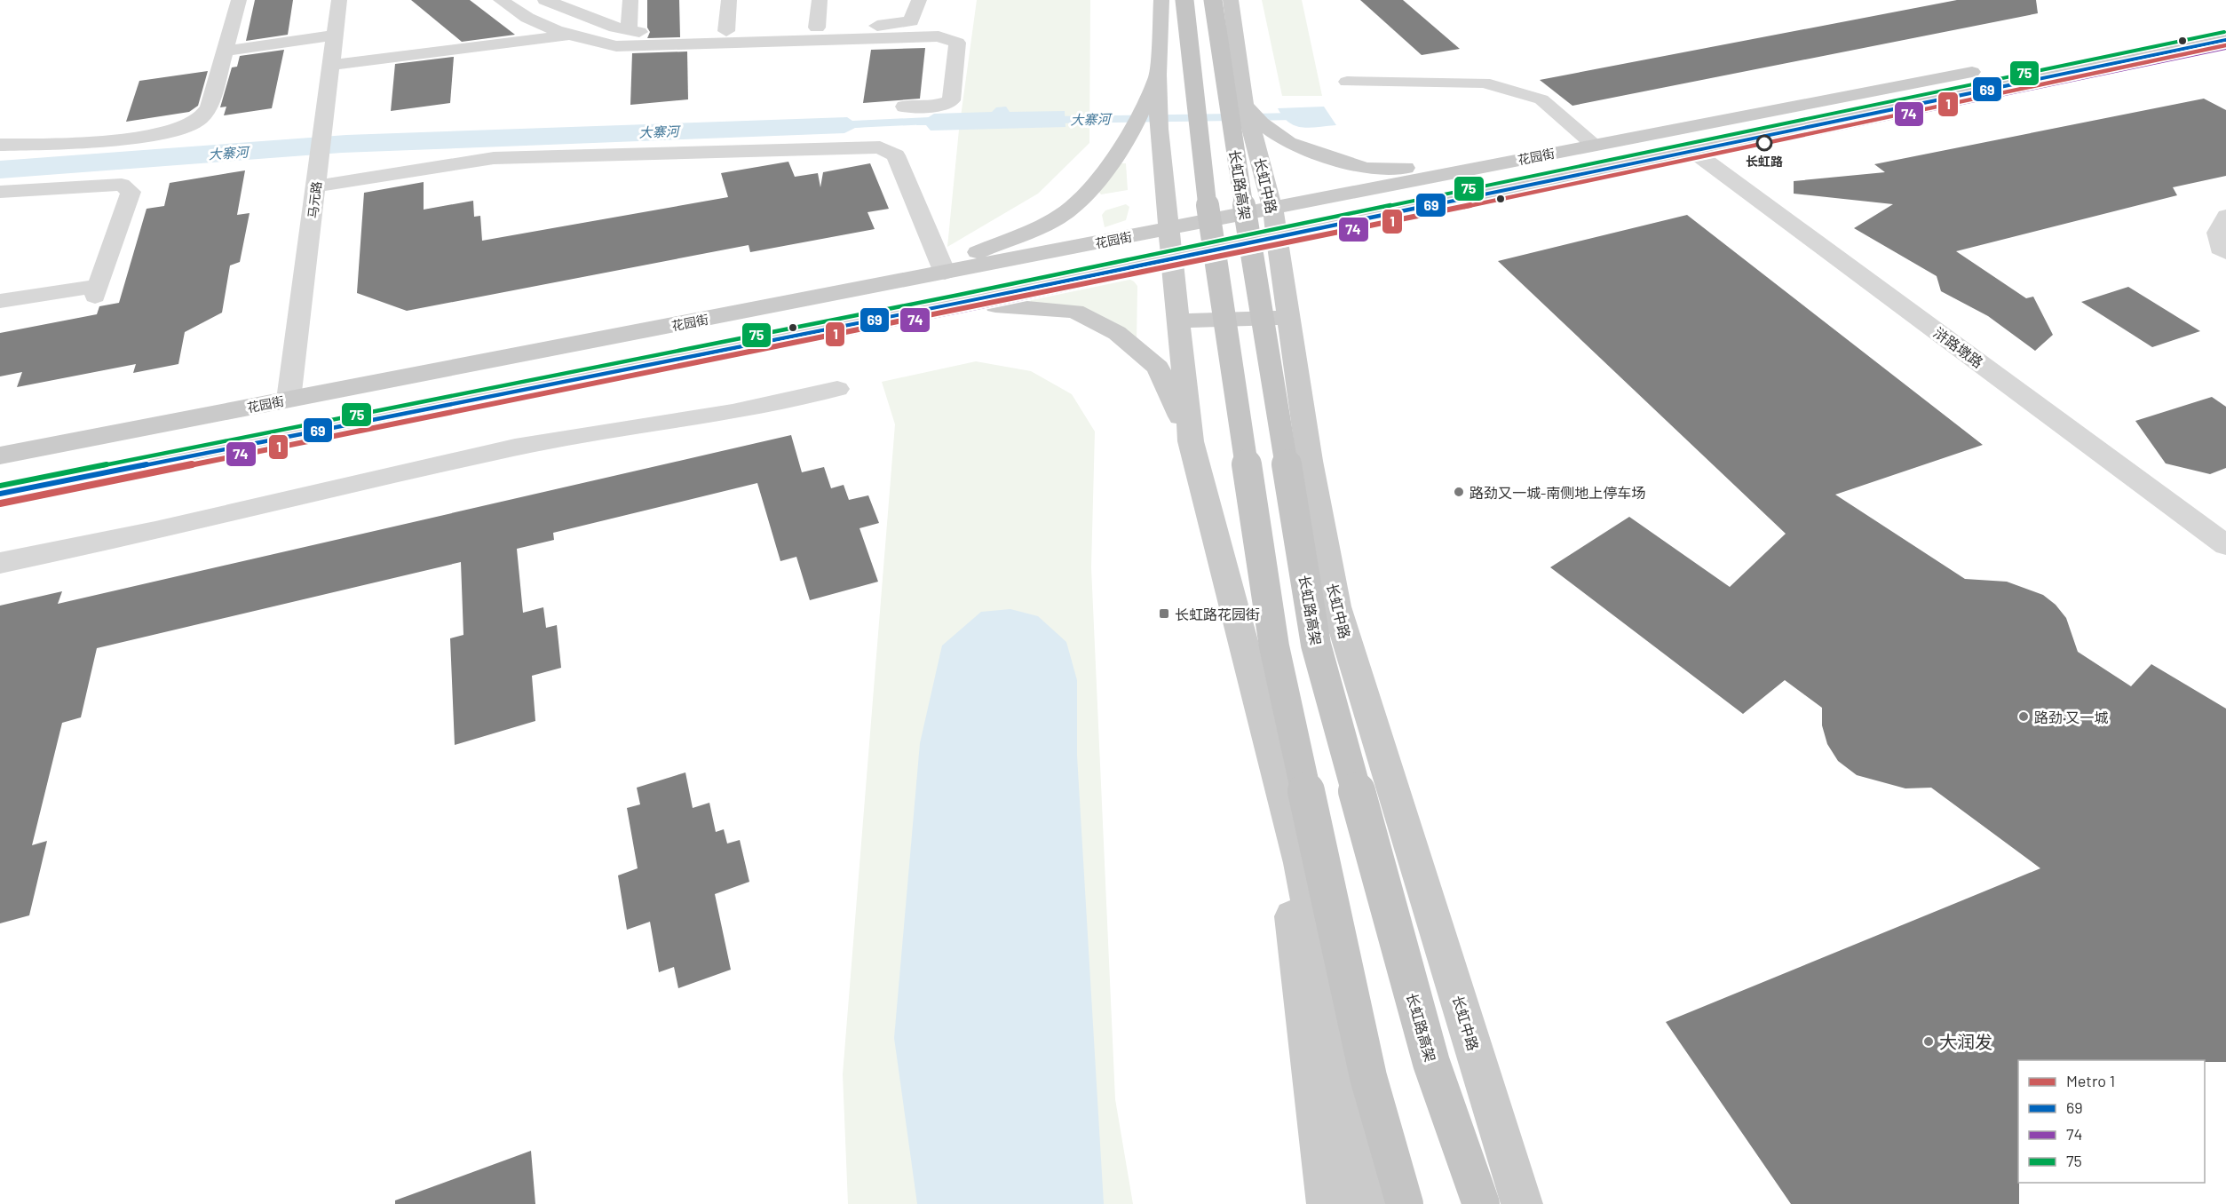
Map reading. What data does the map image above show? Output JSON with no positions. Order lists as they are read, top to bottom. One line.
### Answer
{"streets":{"highway":["长虹路高架"],"main road":["花园街","长虹中路"],"street":["马元路","浒路墩路"]},"crossings":[["花园街","长虹中路"],["花园街","马元路"],["花园街","浒路墩路"]],"water":["大寨河"],"places":{"other":["长虹路","路劲又一城-南侧地上停车场","路劲·又一城","大润发"],"transit":["长虹路花园街"]},"lines":["transit line 75","transit line 69","metro line 1","transit line 74"],"legend":["Metro 1","69","74","75"]}
